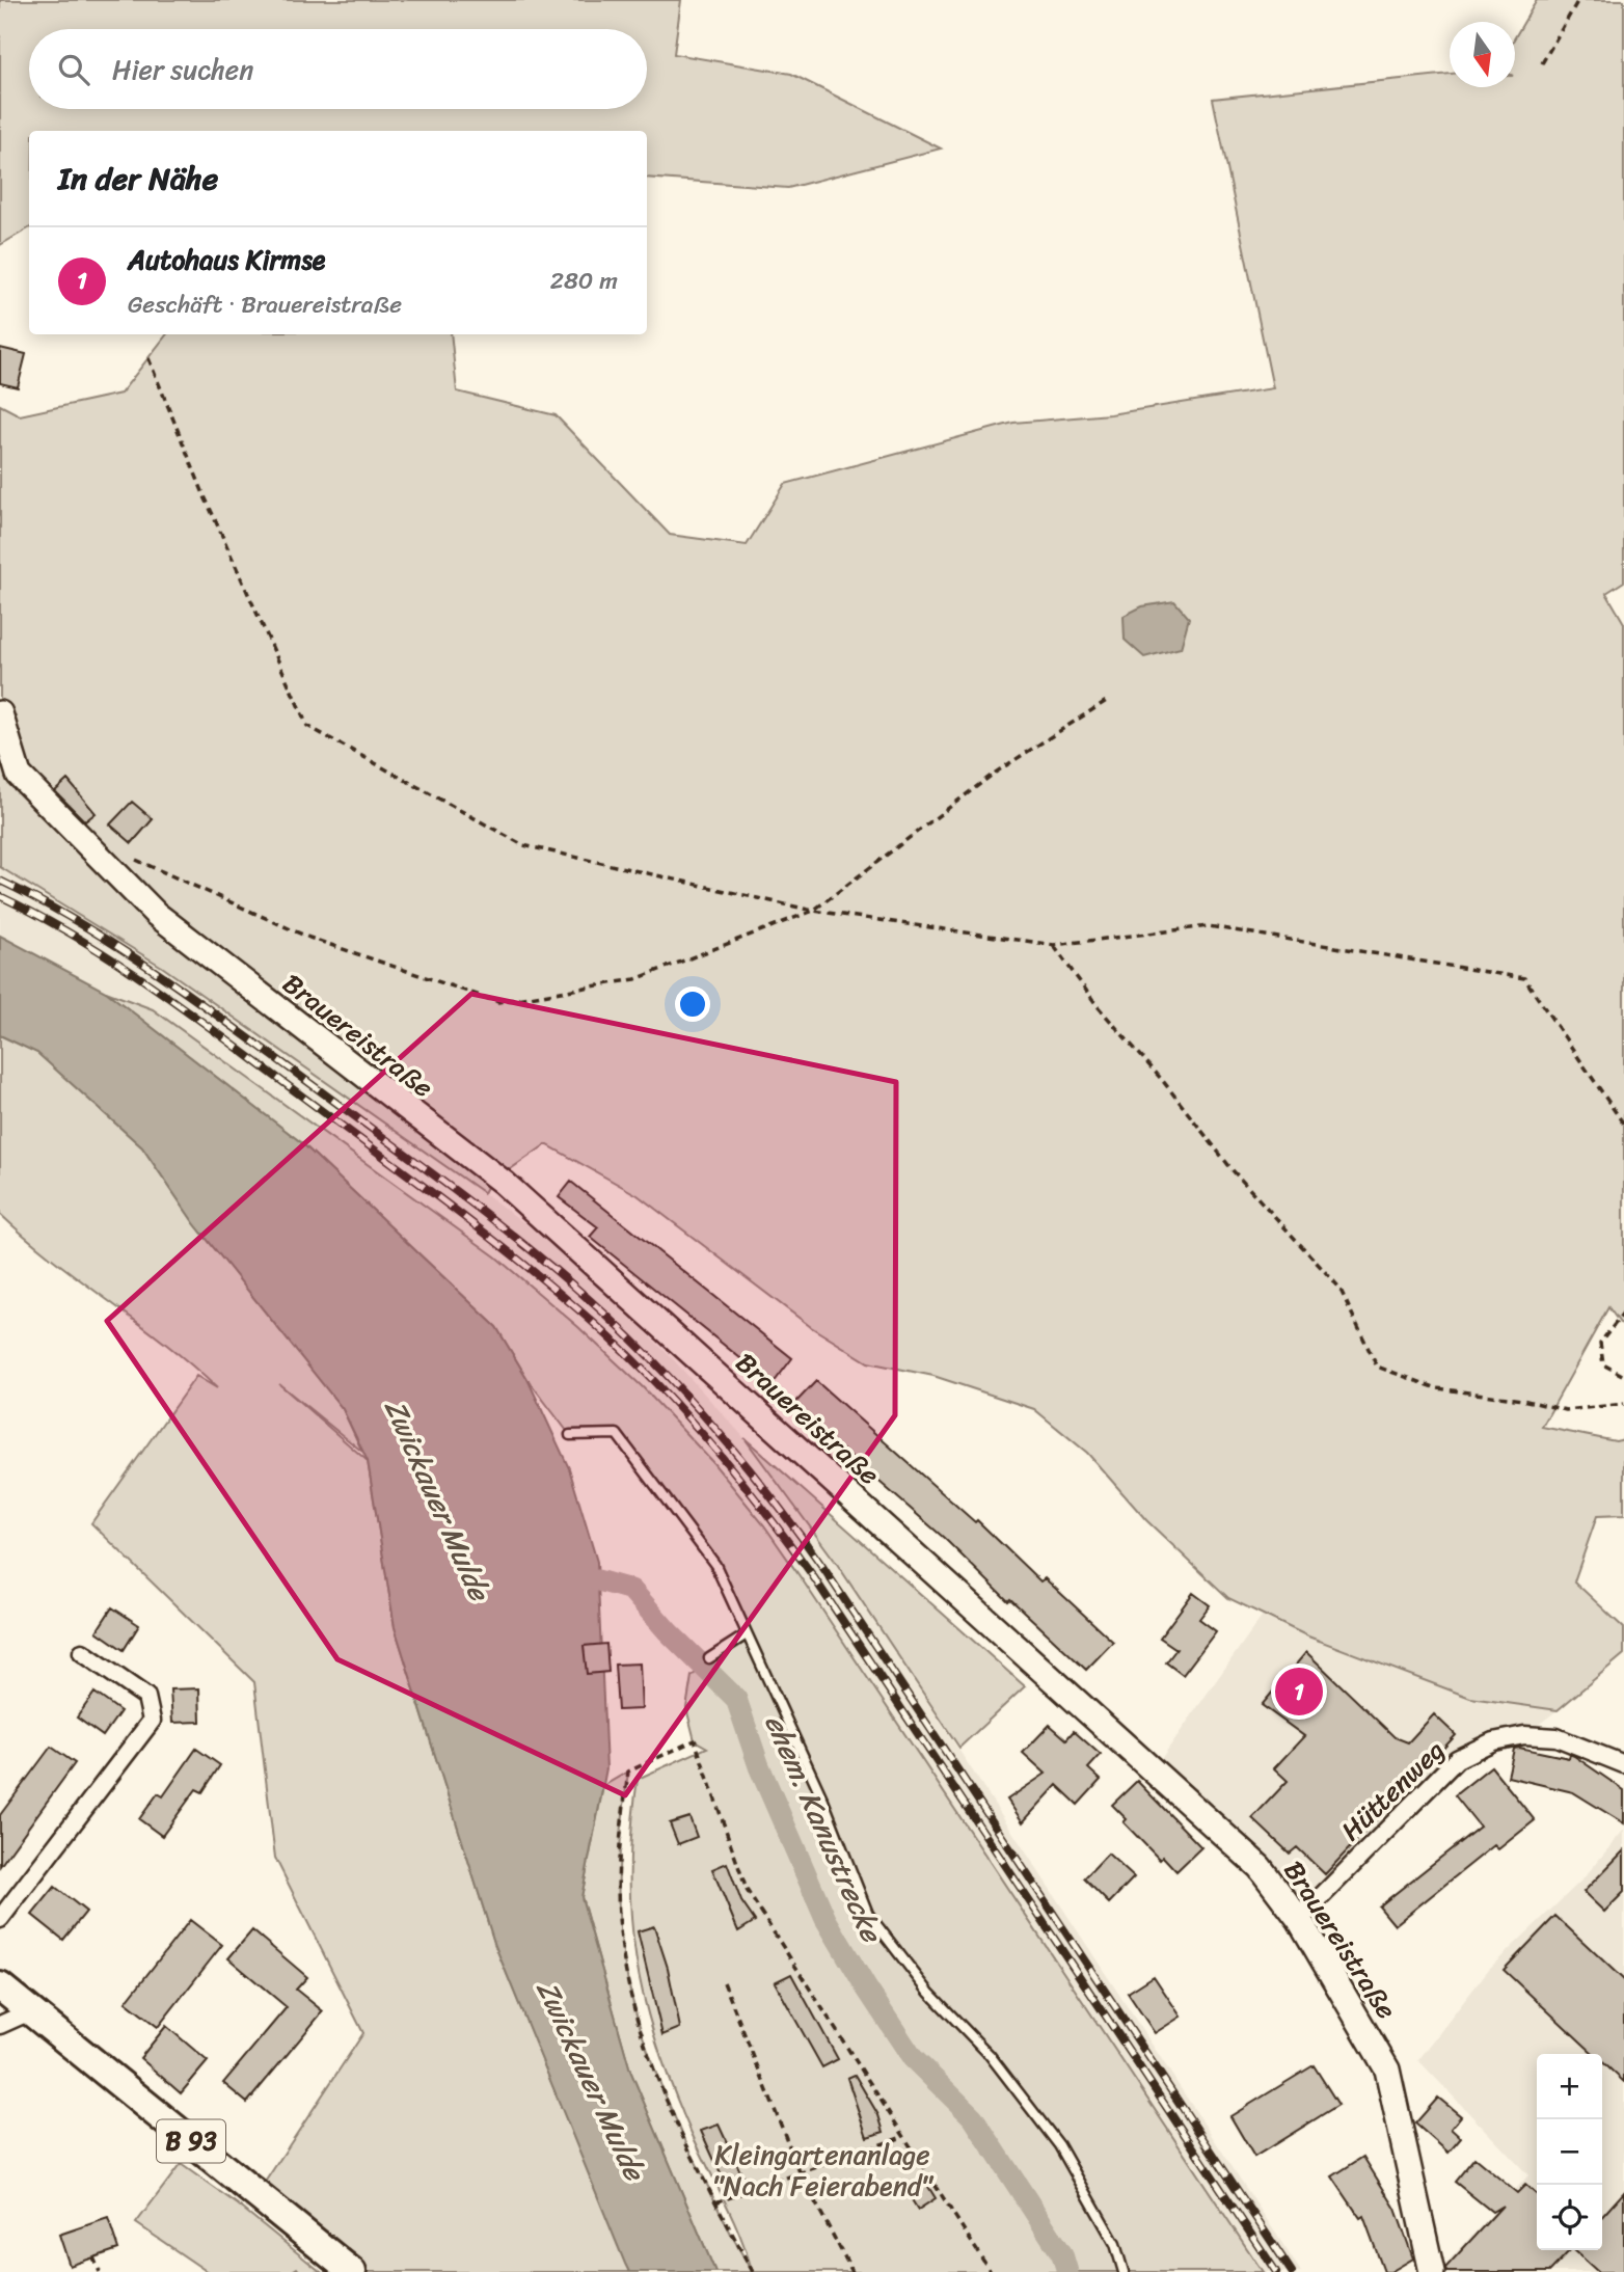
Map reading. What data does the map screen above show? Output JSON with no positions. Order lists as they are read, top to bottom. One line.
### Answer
{"streets":{"main road":["B 93"],"street":["Brauereistraße","Hüttenweg"]},"crossings":[["Brauereistraße","Hüttenweg"]],"water":["Zwickauer Mulde","ehem. Kanustrecke"],"parks":["Kleingartenanlage \"Nach Feierabend\""],"north":"bottom","page":{"search":"Hier suchen","heading":"In der Nähe","list":[{"mark":"1","name":"Autohaus Kirmse","note":"Geschäft · Brauereistraße","value":"280 m"}],"pins":"1","map_buttons":["+","−"]}}
